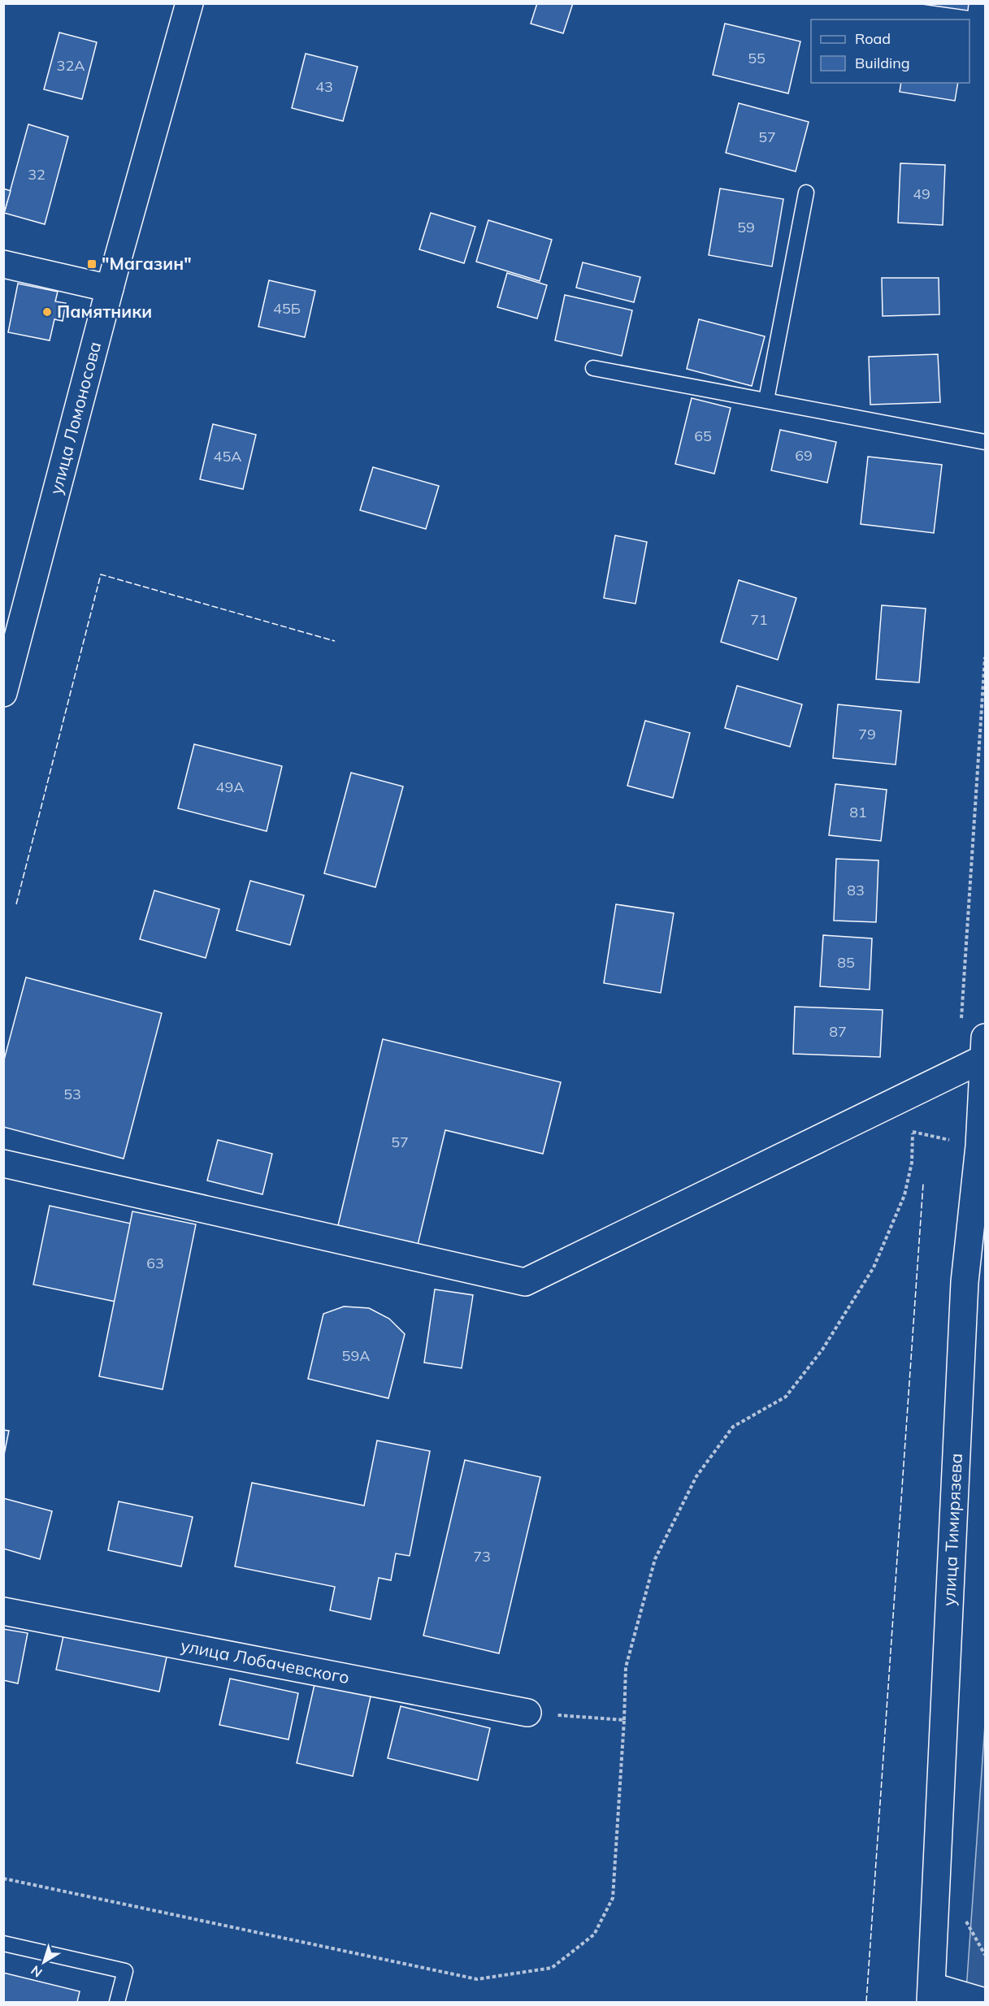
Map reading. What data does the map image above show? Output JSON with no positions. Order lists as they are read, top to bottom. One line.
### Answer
{"streets":{"main road":["улица Ломоносова","улица Тимирязева","улица Лобачевского"]},"places":{"transit":["\"Магазин\""],"other":["Памятники"]},"house_numbers":["55","32А","43","57","32","49","59","45Б","65","69","45А","71","79","49А","81","83","85","87","53","57","63","59А","73"],"legend":["Road","Building"],"north":"bottom left"}
